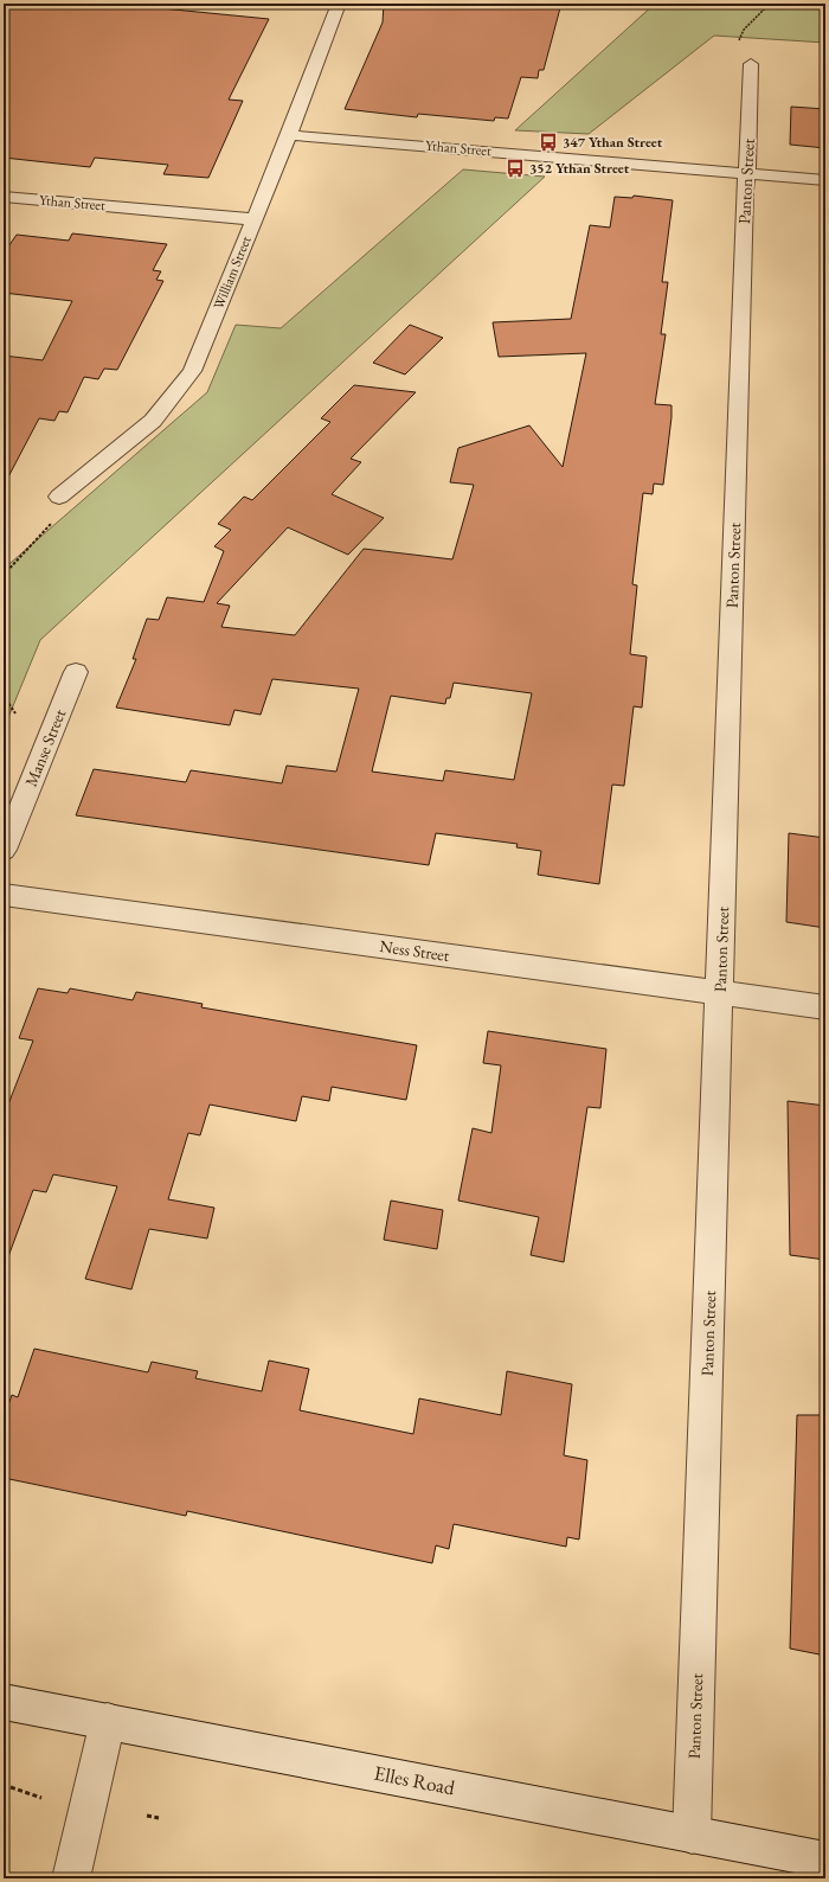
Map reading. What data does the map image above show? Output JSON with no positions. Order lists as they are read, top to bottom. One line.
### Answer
{"streets":{"street":["Ythan Street","Panton Street","William Street","Manse Street","Ness Street","Elles Road"]},"crossings":[["Ythan Street","Panton Street"],["Ythan Street","William Street"],["Panton Street","Ness Street"],["Panton Street","Elles Road"]],"places":{"bus stop":["347 Ythan Street","352 Ythan Street"]}}
